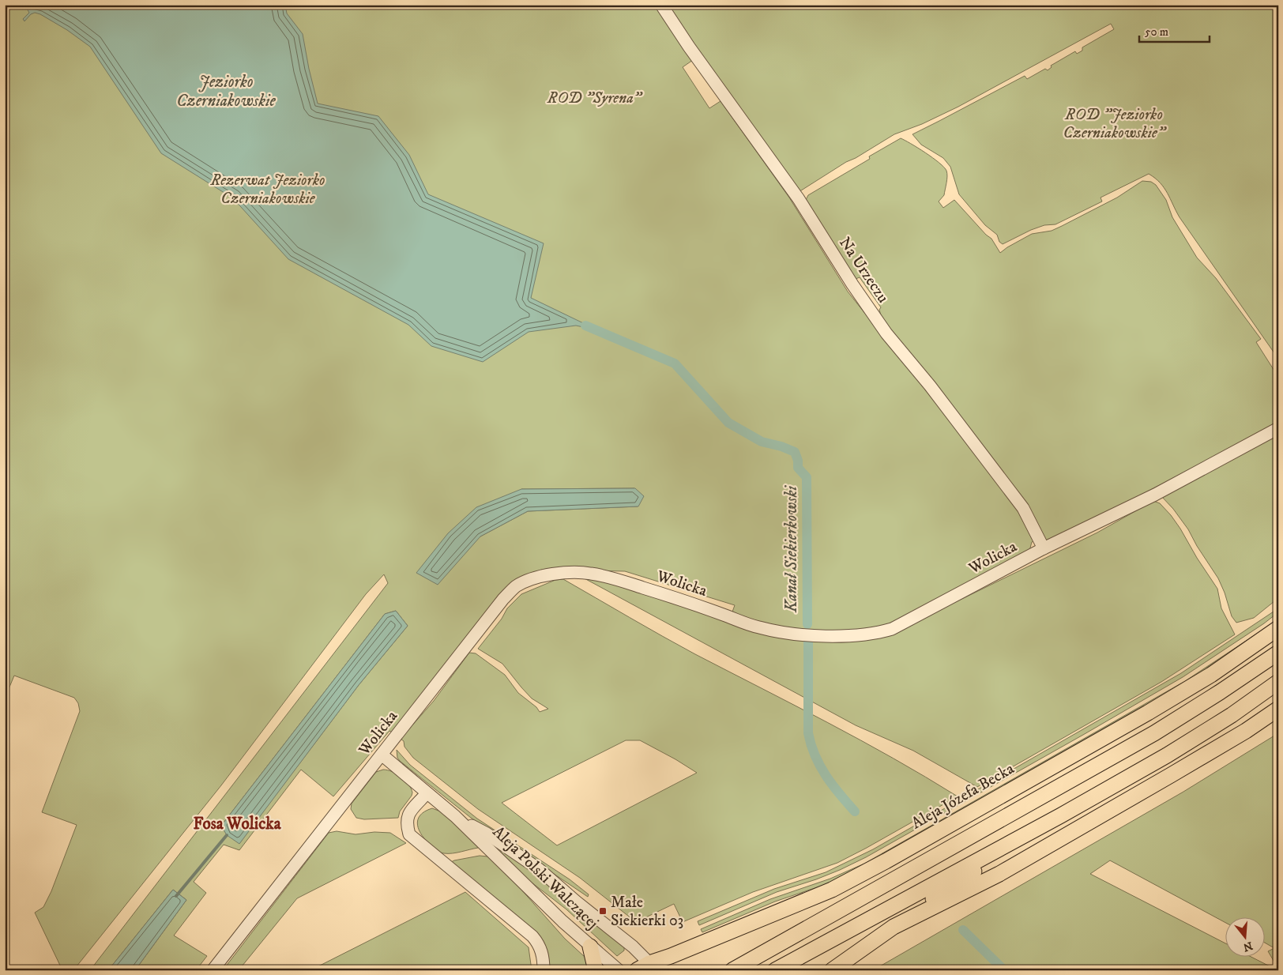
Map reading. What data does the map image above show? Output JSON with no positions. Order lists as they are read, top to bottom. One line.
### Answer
{"streets":{"main road":["Aleja Józefa Becka"],"street":["Na Urzeczu","Wolicka","Aleja Polski Walczącej"]},"crossings":[["Na Urzeczu","Wolicka"],["Wolicka","Aleja Polski Walczącej"],["Aleja Józefa Becka","Aleja Polski Walczącej"]],"districts":["Fosa Wolicka"],"water":["Jeziorko Czerniakowskie","Kanał Siekierkowski"],"parks":["ROD \"Syrena\"","ROD \"Jeziorko Czerniakowskie\"","Rezerwat Jeziorko Czerniakowskie"],"places":{"transit":["Małe Siekierki 03"]},"scale_bar":"50 m","north":"bottom"}
